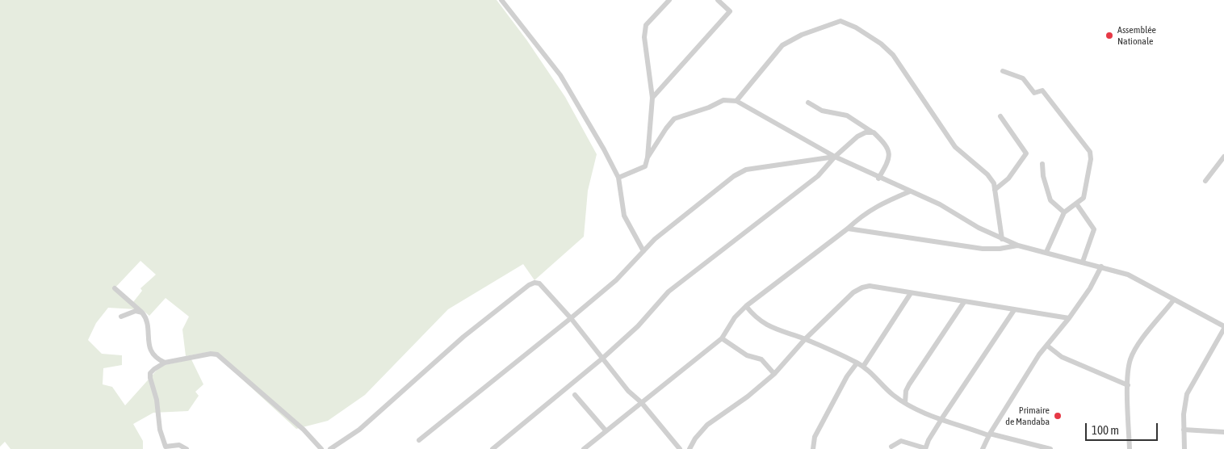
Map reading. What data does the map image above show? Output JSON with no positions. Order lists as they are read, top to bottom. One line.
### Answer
{"places":["Assemblée Nationale","Primaire de Mandaba"],"scale_bar":"100 m"}
